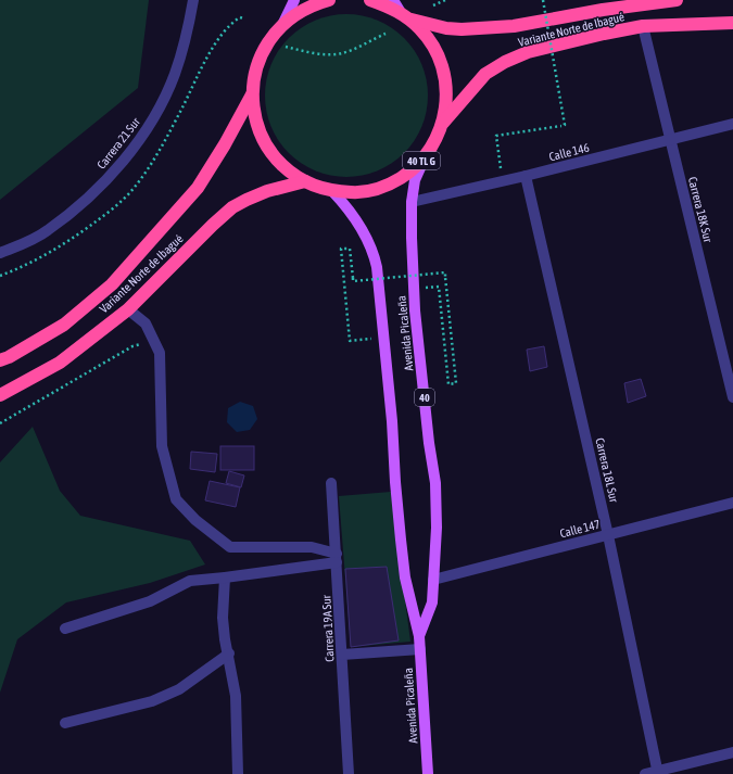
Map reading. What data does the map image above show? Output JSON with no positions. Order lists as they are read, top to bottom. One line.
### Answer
{"streets":{"highway":["Variante Norte de Ibagué","40 TL G"],"main road":["Avenida Picaleña","40"],"street":["Carrera 21 Sur","Calle 146","Carrera 18K Sur","Carrera 18L Sur","Calle 147","Carrera 19A Sur"]},"crossings":[["Variante Norte de Ibagué","40 TL G"],["Variante Norte de Ibagué","Carrera 18K Sur"],["Calle 146","Carrera 18K Sur"],["Calle 146","Avenida Picaleña"],["Calle 146","Carrera 18L Sur"],["40 TL G","Avenida Picaleña"],["Avenida Picaleña","Calle 147"],["Carrera 18L Sur","Calle 147"]]}
